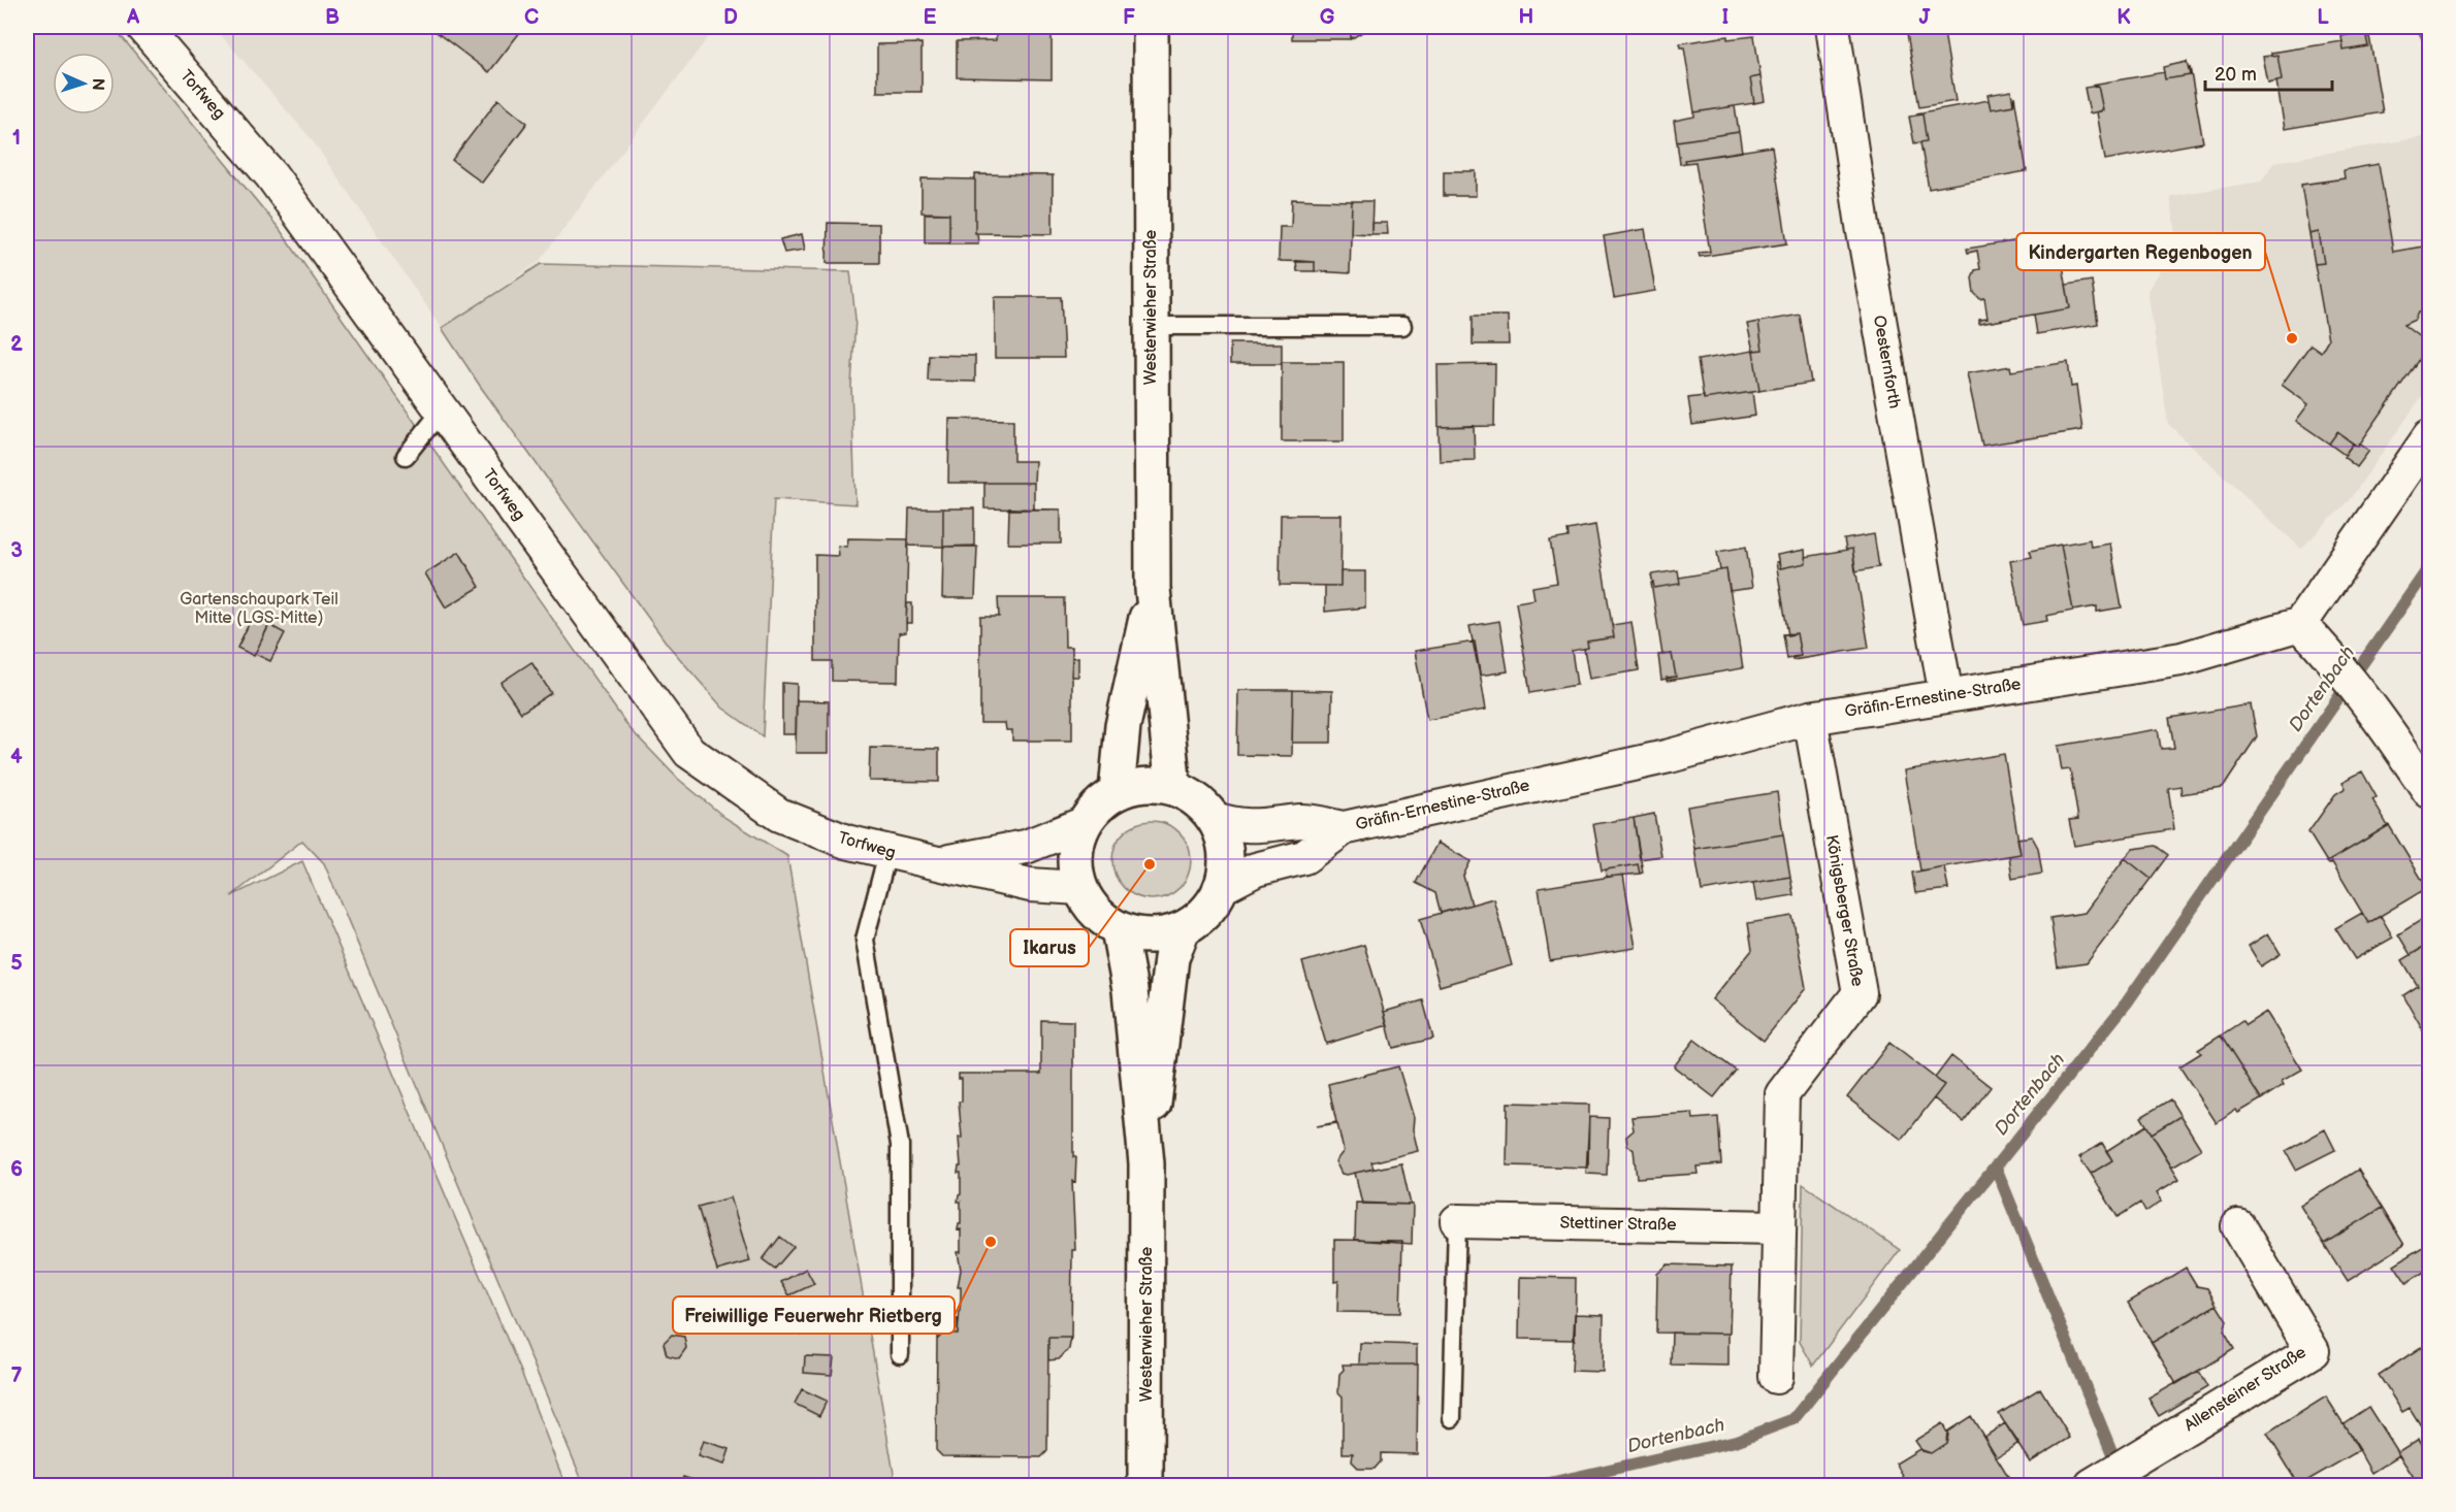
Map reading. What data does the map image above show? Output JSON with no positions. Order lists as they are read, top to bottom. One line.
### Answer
{"streets":{"main road":["Westerwieher Straße"],"street":["Torfweg","Oesternforth","Gräfin-Ernestine-Straße","Königsberger Straße","Stettiner Straße","Allensteiner Straße"]},"crossings":[["Torfweg","Westerwieher Straße"],["Torfweg","Gräfin-Ernestine-Straße"],["Westerwieher Straße","Gräfin-Ernestine-Straße"],["Oesternforth","Gräfin-Ernestine-Straße"],["Gräfin-Ernestine-Straße","Königsberger Straße"],["Königsberger Straße","Stettiner Straße"]],"water":["Dortenbach"],"parks":["Gartenschaupark Teil Mitte (LGS-Mitte)"],"places":["Kindergarten Regenbogen","Ikarus","Freiwillige Feuerwehr Rietberg"],"scale_bar":"20 m","north":"right","grid":{"columns":["A","B","C","D","E","F","G","H","I","J","K","L"],"rows":["1","2","3","4","5","6","7"]}}
